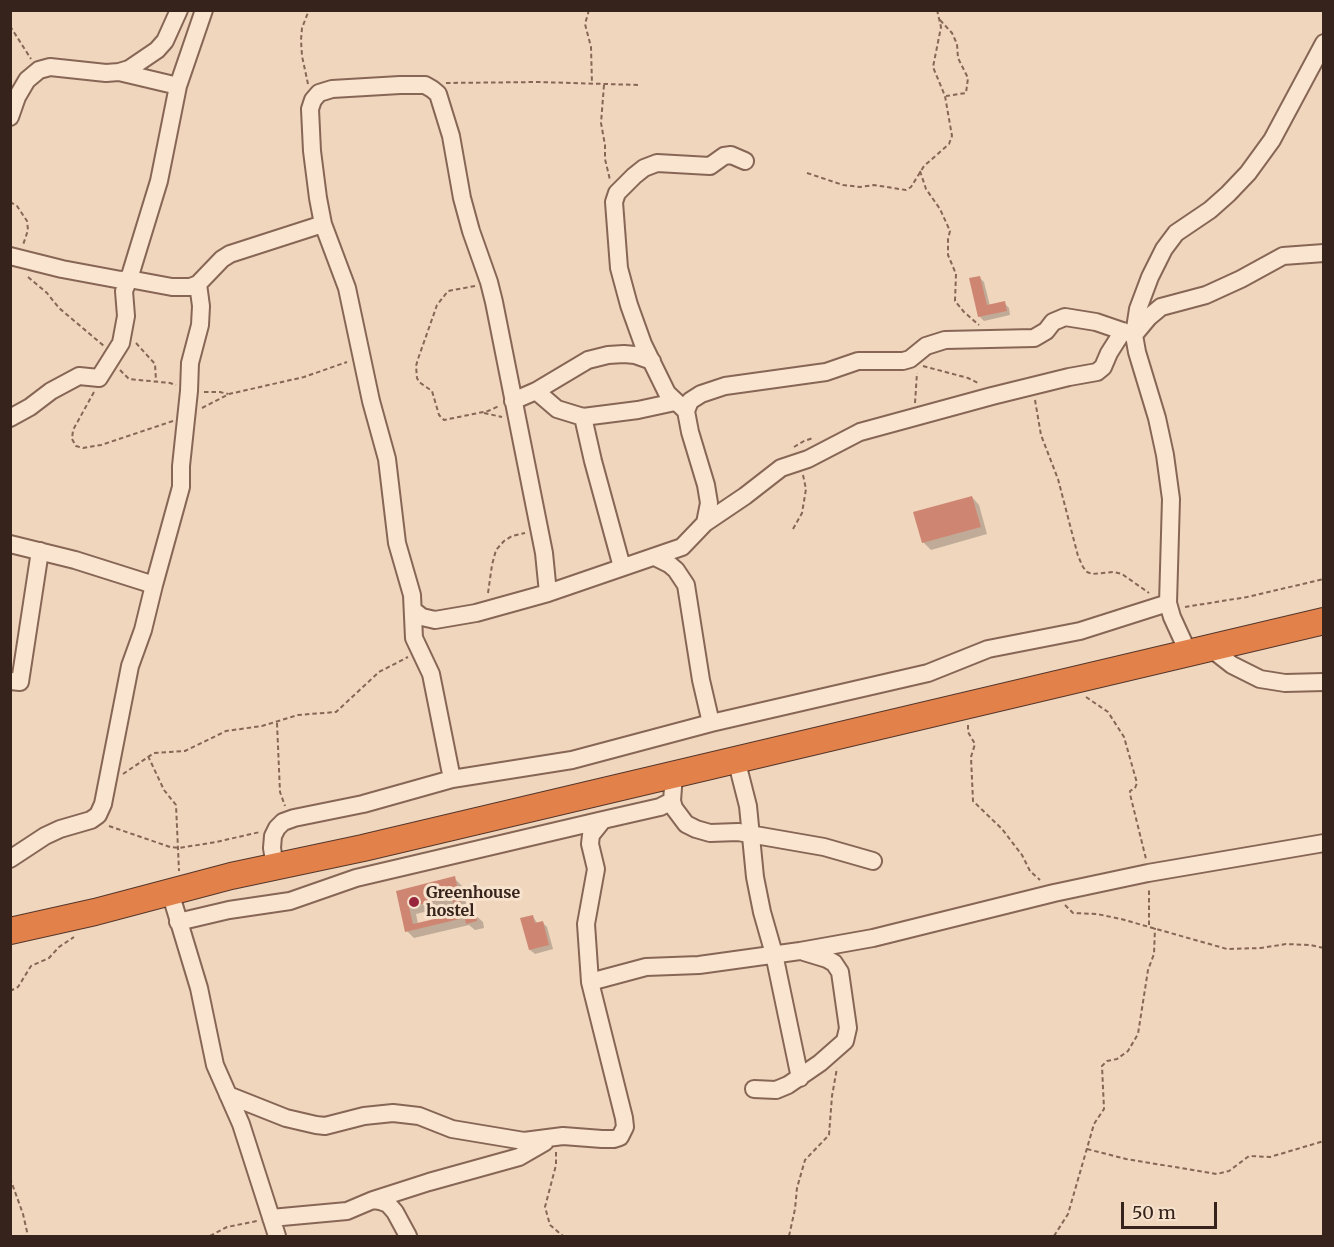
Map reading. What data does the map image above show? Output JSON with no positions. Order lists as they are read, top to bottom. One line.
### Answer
{"places":["Greenhouse hostel"],"scale_bar":"50 m"}
